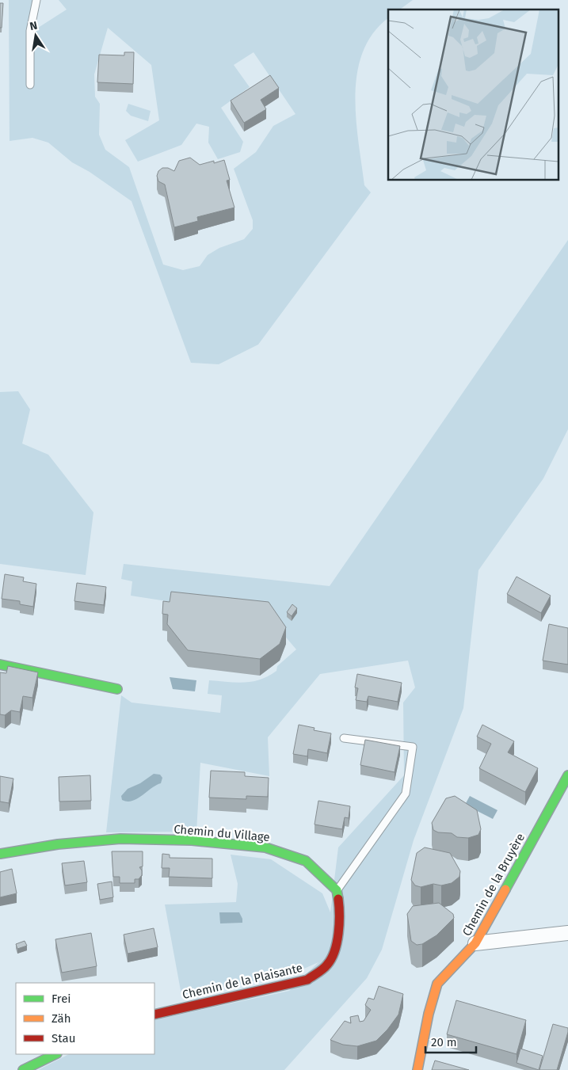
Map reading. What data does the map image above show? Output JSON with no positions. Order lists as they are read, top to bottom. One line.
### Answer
{"streets":{"street":["Chemin du Village","Chemin de la Bruyère","Chemin de la Plaisante"]},"crossings":[["Chemin du Village","Chemin de la Plaisante"]],"legend":["Frei","Zäh","Stau"],"scale_bar":"20 m","north":"top"}
